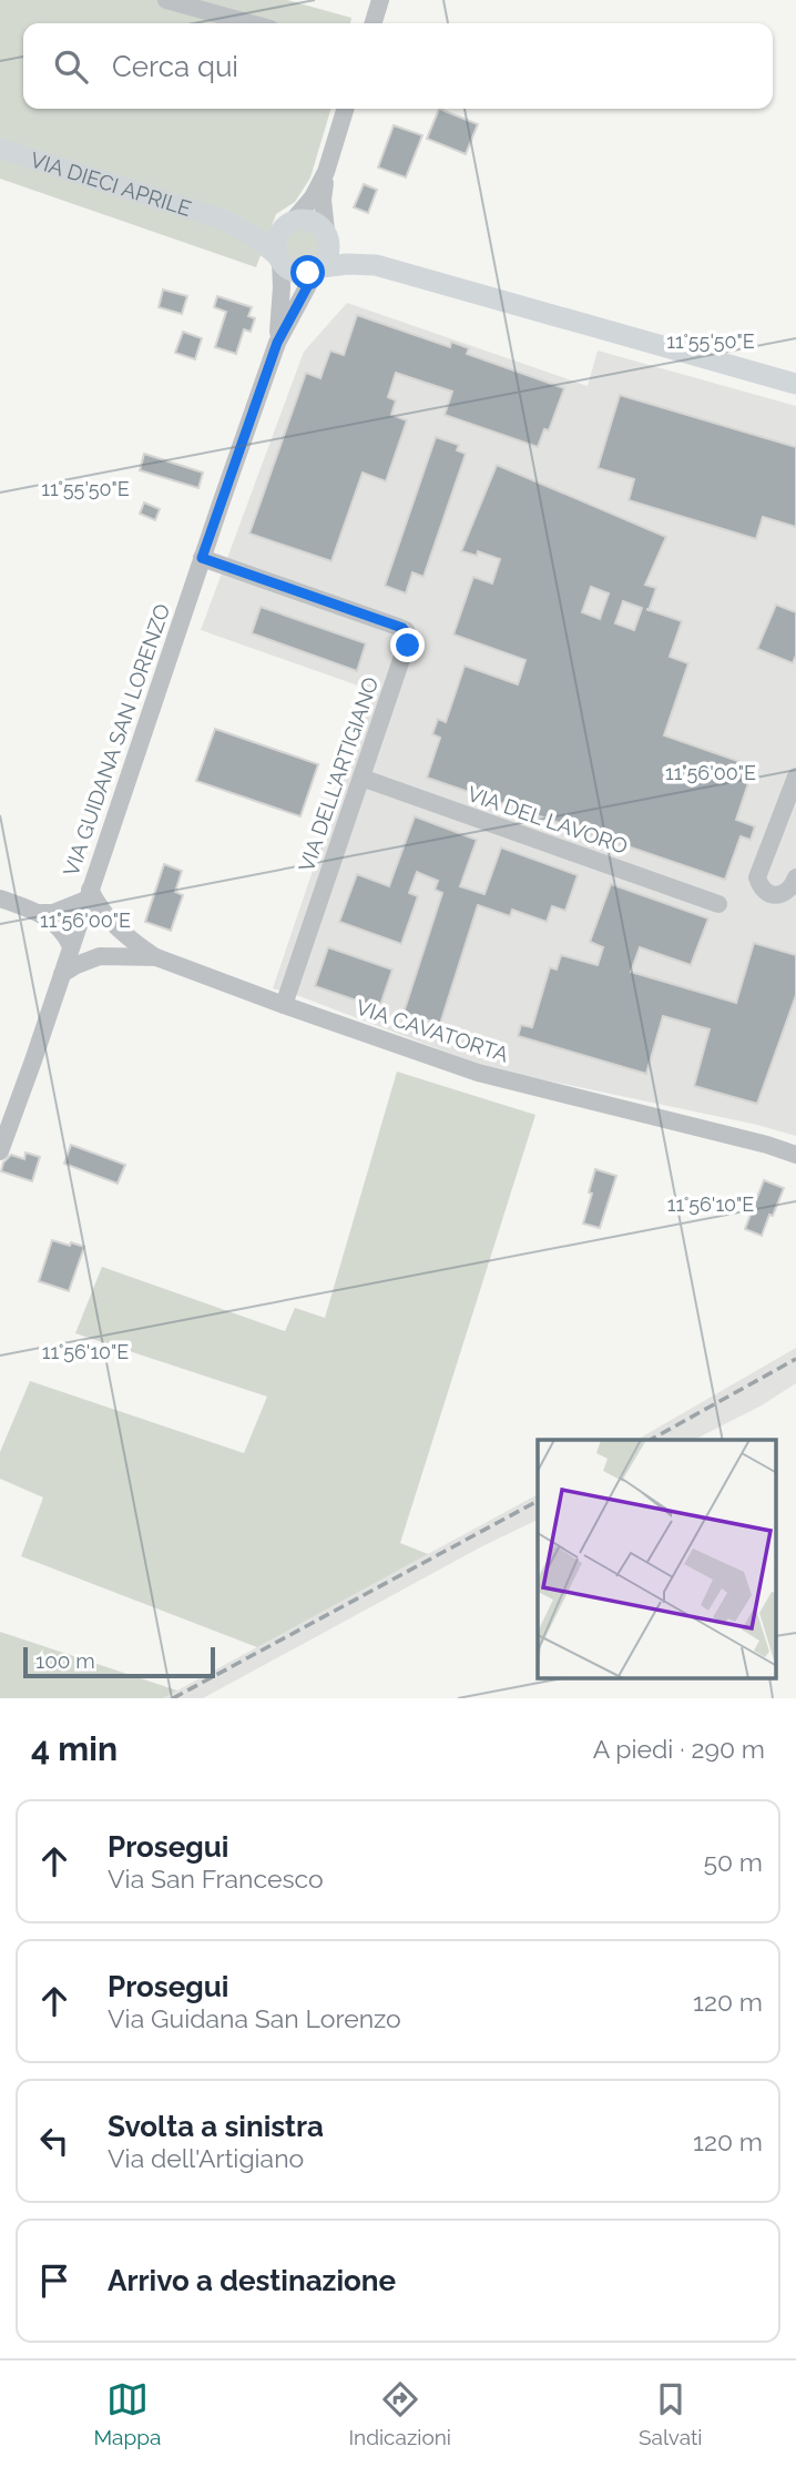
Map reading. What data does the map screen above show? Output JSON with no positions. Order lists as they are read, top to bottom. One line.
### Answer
{"streets":{"main road":["VIA DIECI APRILE"],"street":["VIA GUIDANA SAN LORENZO","VIA DELL'ARTIGIANO","VIA DEL LAVORO","VIA CAVATORTA"]},"crossings":[["VIA GUIDANA SAN LORENZO","VIA DELL'ARTIGIANO"],["VIA GUIDANA SAN LORENZO","VIA CAVATORTA"],["VIA DELL'ARTIGIANO","VIA DEL LAVORO"],["VIA DELL'ARTIGIANO","VIA CAVATORTA"]],"scale_bar":"100 m","page":{"search":"Cerca qui","scale":"100 m","heading":["4 min","A piedi · 290 m"],"list":[["Prosegui","Via San Francesco","50 m"],["Prosegui","Via Guidana San Lorenzo","120 m"],["Svolta a sinistra","Via dell'Artigiano","120 m"],"Arrivo a destinazione"],"nav":["Mappa","Indicazioni","Salvati"]},"coordinates":["11°55'50\"E","11°56'00\"E","11°56'10\"E"]}
